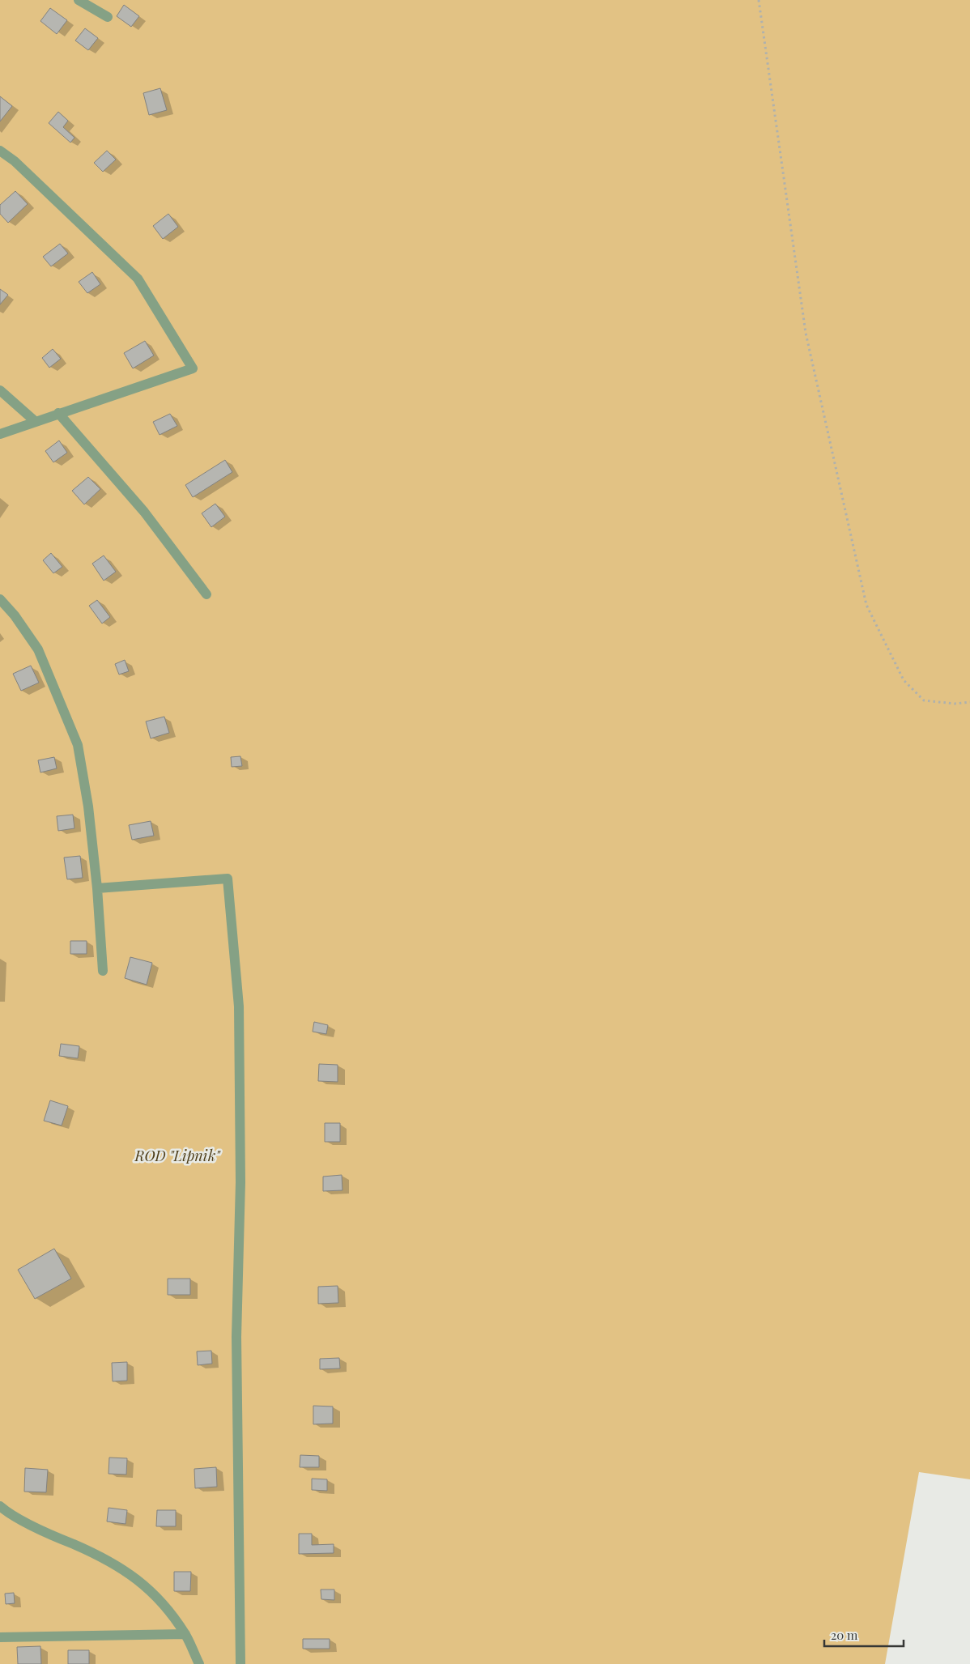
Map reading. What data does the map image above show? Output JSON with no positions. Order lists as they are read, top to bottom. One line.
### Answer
{"parks":["ROD \"Lipnik\""],"scale_bar":"20 m"}
